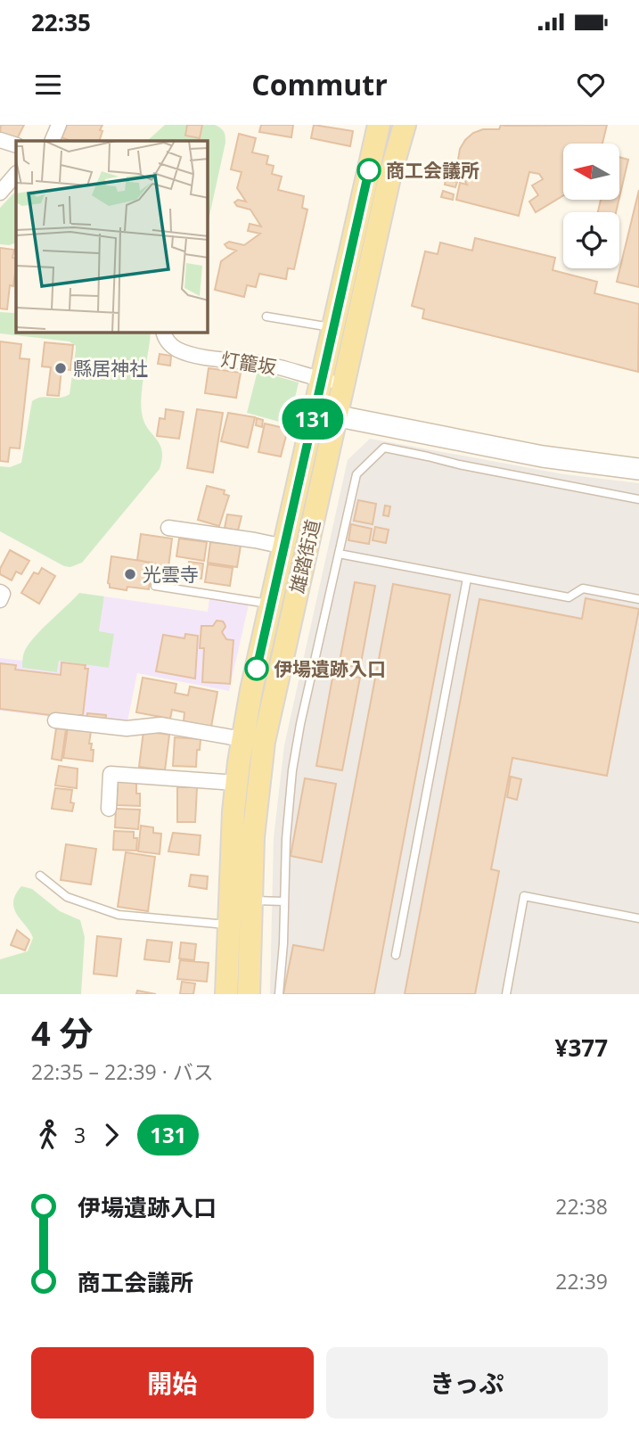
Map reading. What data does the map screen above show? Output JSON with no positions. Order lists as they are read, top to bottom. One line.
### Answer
{"streets":{"main road":["雄踏街道"],"street":["灯籠坂"]},"crossings":[["灯籠坂","雄踏街道"]],"places":["商工会議所","縣居神社","光雲寺","伊場遺跡入口"],"lines":["bus line 131"],"north":"left","page":{"status":"22:35","header":"Commutr","on_map":"131","heading":["4 分","22:35 – 22:39 · バス","¥377"],"legs":["3","131"],"list":[{"name":"伊場遺跡入口","value":"22:38"},{"name":"商工会議所","value":"22:39"}],"buttons":["開始","きっぷ"]}}
